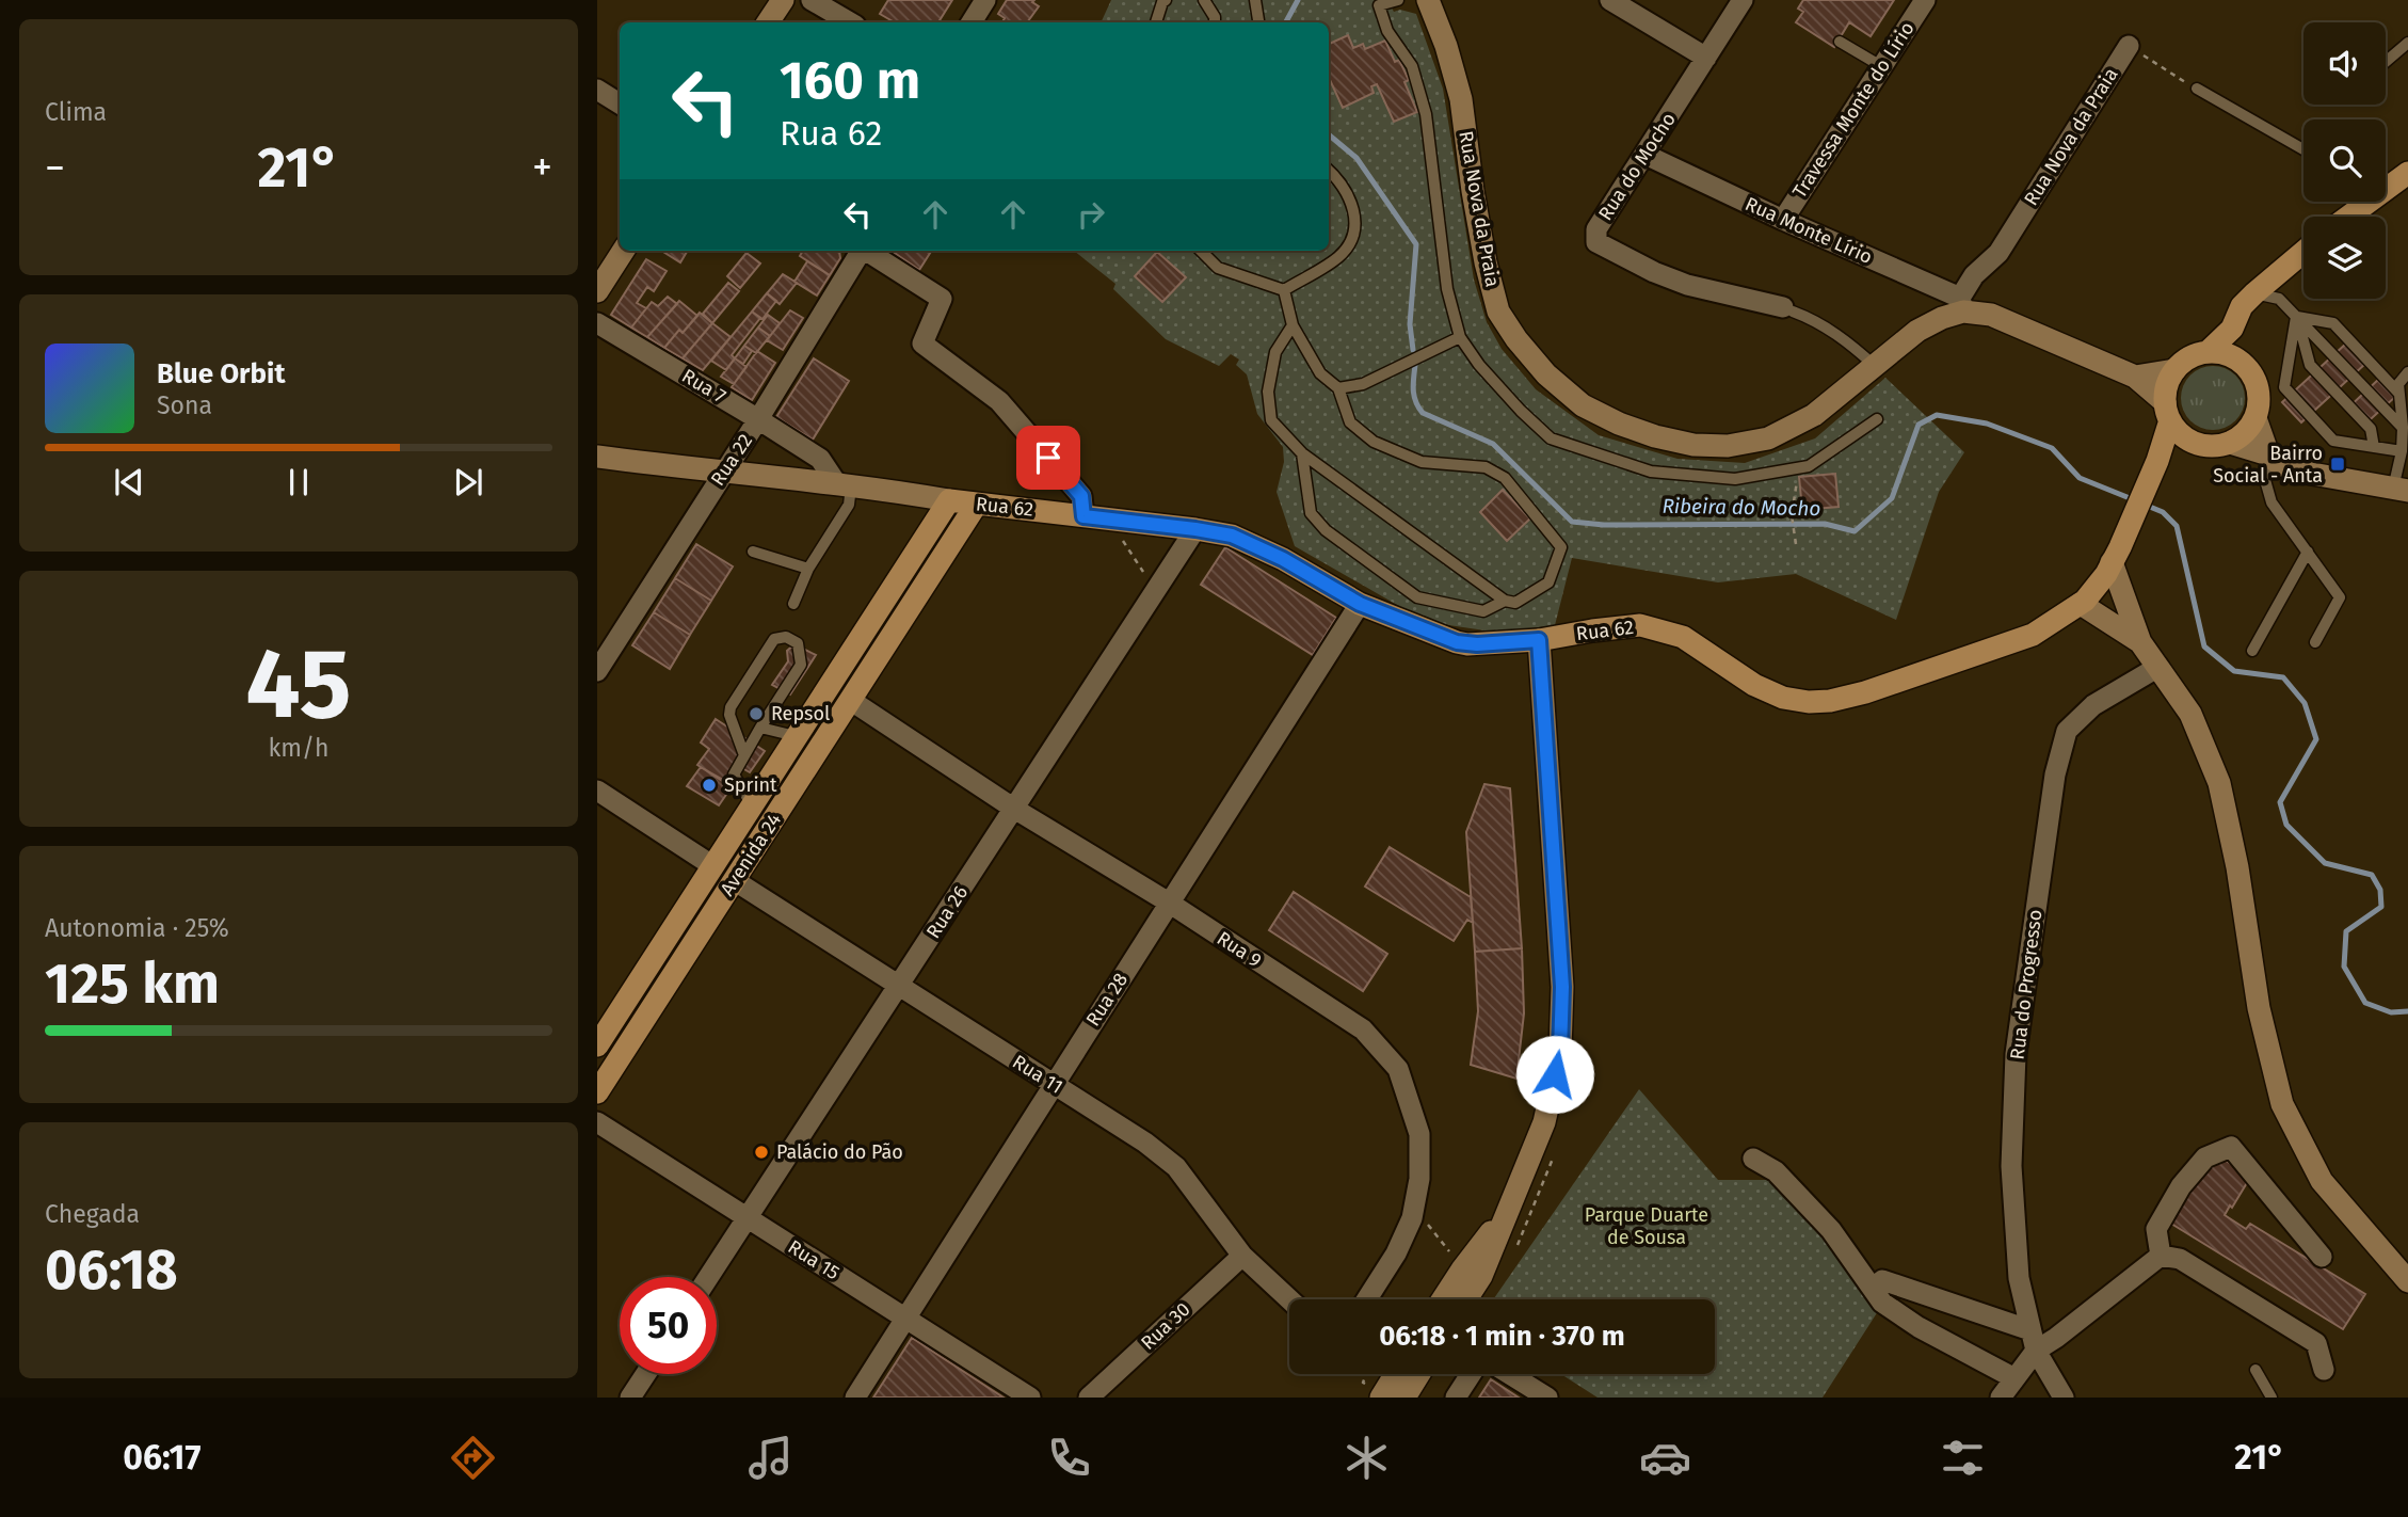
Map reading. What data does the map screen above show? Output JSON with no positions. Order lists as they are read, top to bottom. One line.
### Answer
{"streets":{"main road":["Rua 62","Avenida 24"],"street":["Travessa Monte do Lírio","Rua Nova da Praia","Rua do Mocho","Rua Monte Lírio","Rua 7","Rua 22","Rua 26","Rua 9","Rua do Progresso","Rua 28","Rua 11","Rua 15","Rua 30"]},"crossings":[["Travessa Monte do Lírio","Rua Monte Lírio"],["Rua Nova da Praia","Rua Monte Lírio"],["Rua do Mocho","Rua Monte Lírio"],["Rua 7","Rua 22"],["Rua 7","Rua 62"],["Rua 22","Rua 62"],["Rua 62","Avenida 24"],["Rua 62","Rua 26"],["Rua 62","Rua 28"],["Avenida 24","Rua 9"],["Avenida 24","Rua 11"],["Rua 26","Rua 9"],["Rua 26","Rua 11"],["Rua 26","Rua 15"],["Rua 9","Rua 28"],["Rua 28","Rua 11"],["Rua 28","Rua 15"],["Rua 11","Rua 30"]],"water":["Ribeira do Mocho"],"parks":["Parque Duarte de Sousa"],"places":{"transit":["Bairro Social - Anta"],"other":["Repsol","Sprint","Palácio do Pão"]},"page":{"tile":["Clima",["45","km/h"],["Autonomia · 25%","125 km"],["Chegada","06:18"]],"turn":["160 m","Rua 62"],"heat":["−","21°","+"],"song":["Blue Orbit","Sona"],"limit":"50","trip":"06:18 · 1 min · 370 m","tabs":["06:17","21°"]}}
